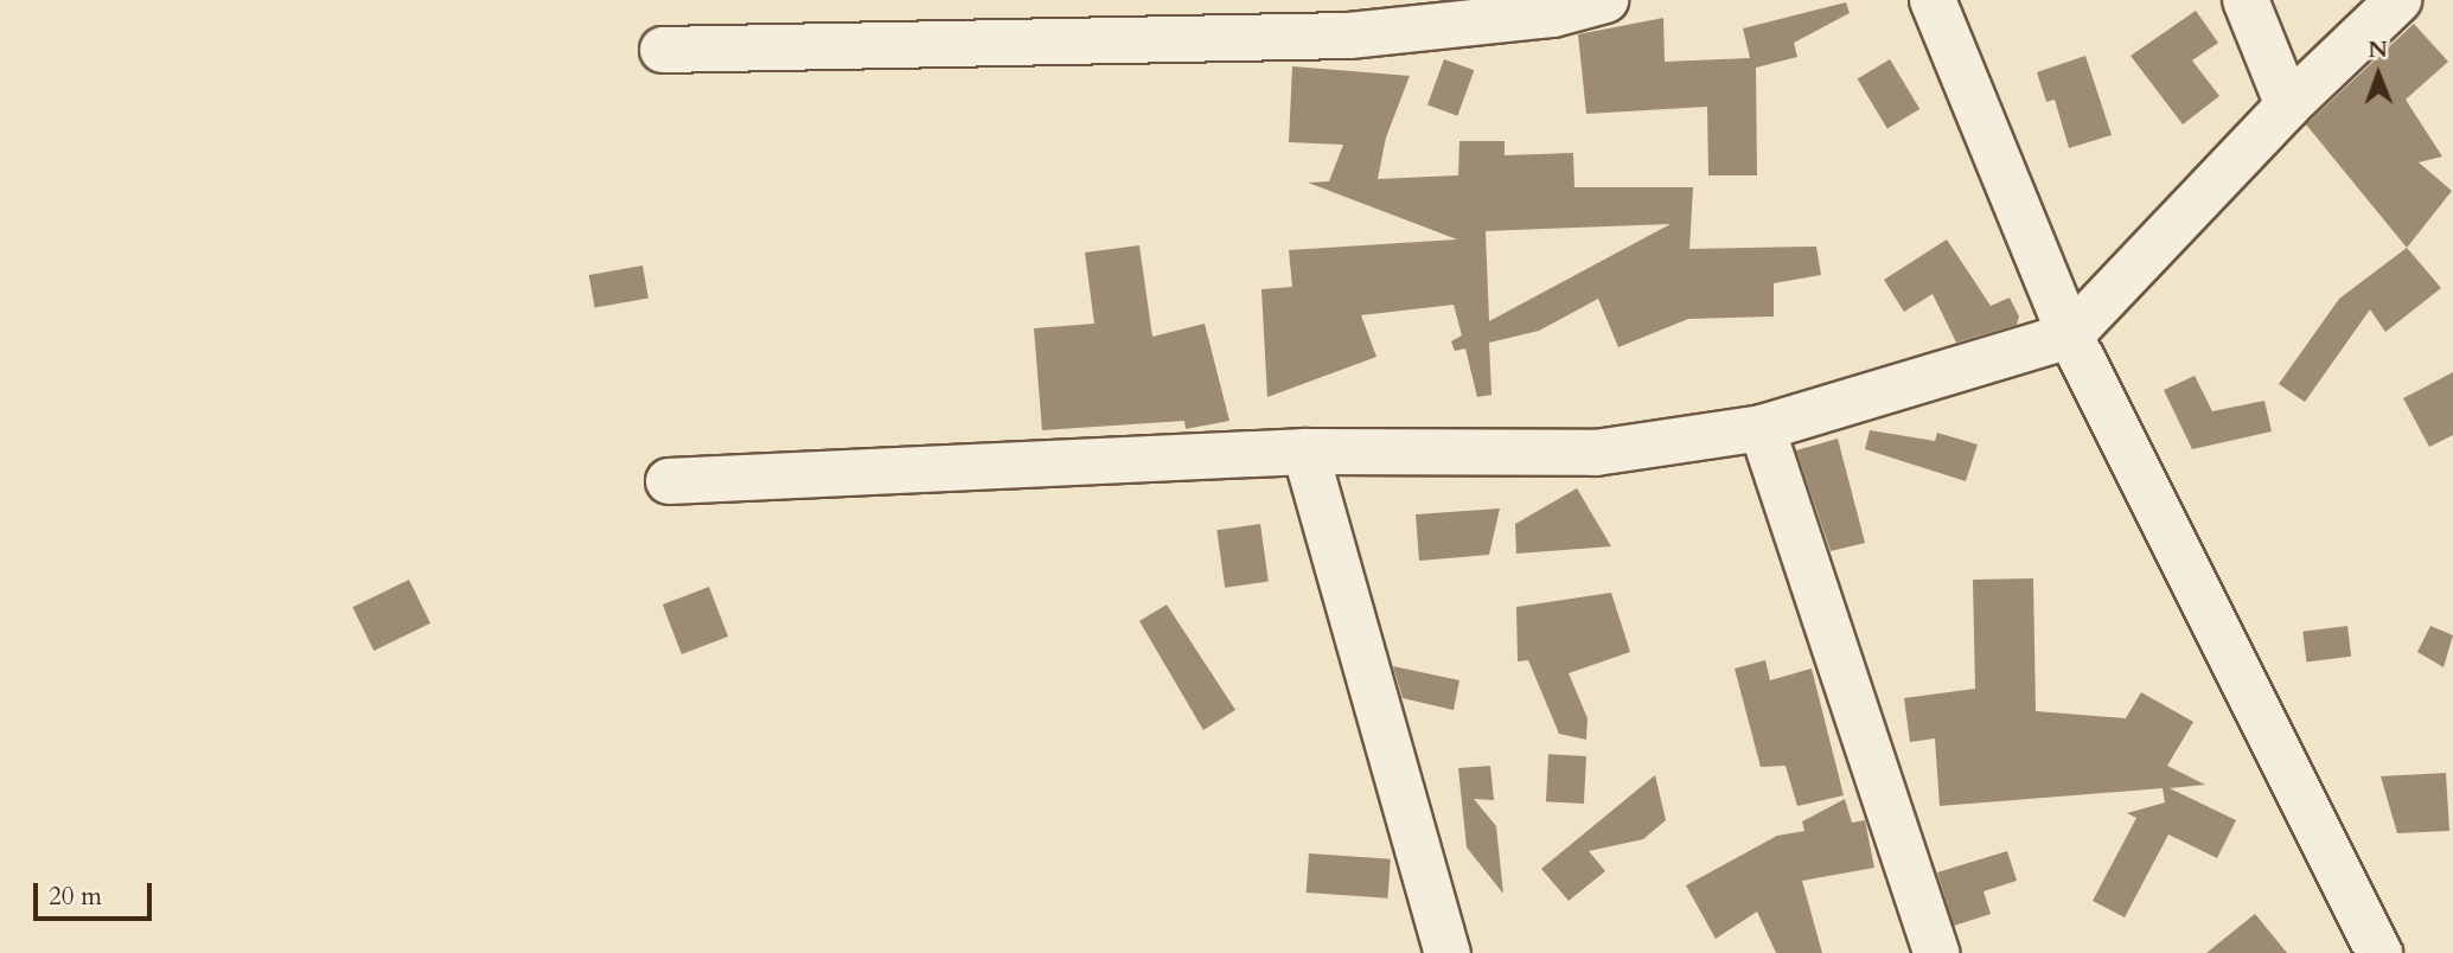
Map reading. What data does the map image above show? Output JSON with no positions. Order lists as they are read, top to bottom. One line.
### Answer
{"scale_bar":"20 m","north":"top"}
